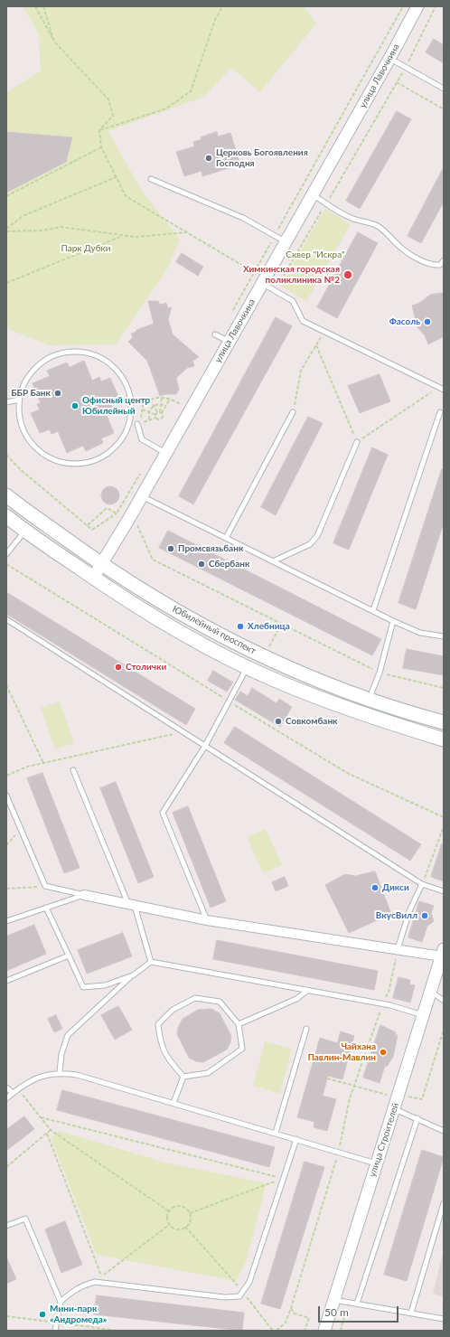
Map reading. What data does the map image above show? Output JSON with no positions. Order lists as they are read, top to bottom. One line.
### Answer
{"streets":{"main road":["Юбилейный проспект"],"street":["улица Лавочкина","улица Строителей"]},"crossings":[["улица Лавочкина","Юбилейный проспект"]],"parks":["Парк Дубки","Сквер \"Искра\""],"places":["Церковь Богоявления Господня","Химкинская городская поликлиника №2","Фасоль","ББР Банк","Офисный центр Юбилейный","Промсвязьбанк","Сбербанк","Хлебница","Столички","Совкомбанк","Дикси","ВкусВилл","Чайхана Павлин-Мавлин","Мини-парк «Андромеда»"],"scale_bar":"50 m"}
